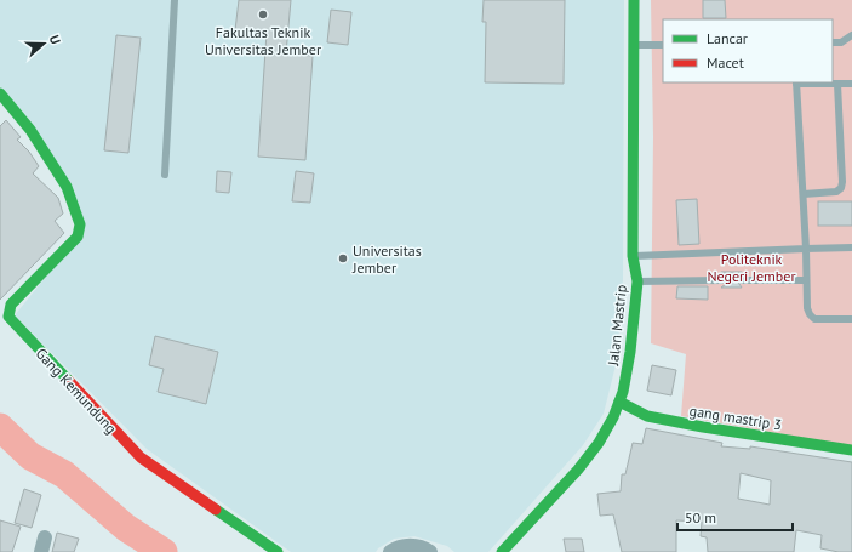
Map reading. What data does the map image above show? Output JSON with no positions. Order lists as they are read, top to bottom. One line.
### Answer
{"streets":{"street":["Jalan Mastrip","Gang Kemundung","gang mastrip 3"]},"crossings":[["Jalan Mastrip","gang mastrip 3"]],"parks":["Politeknik Negeri Jember"],"places":["Fakultas Teknik Universitas Jember","Universitas Jember"],"legend":["Lancar","Macet"],"scale_bar":"50 m","north":"right"}
